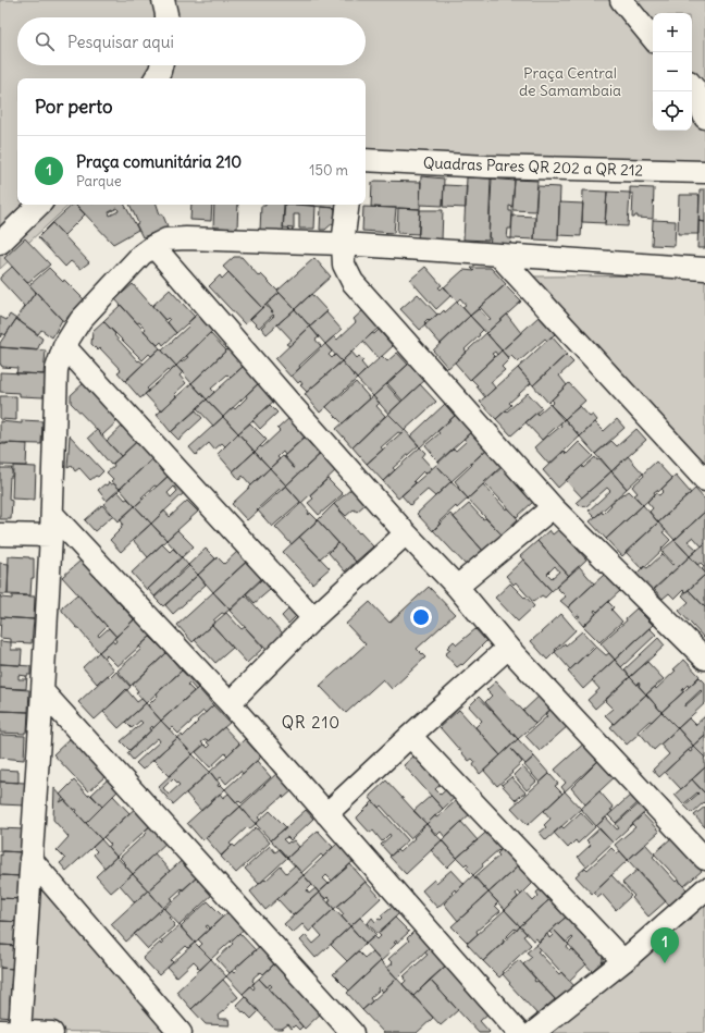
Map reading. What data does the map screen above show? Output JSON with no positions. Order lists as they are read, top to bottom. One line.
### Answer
{"streets":{"street":["Quadras Pares QR 202 a QR 212"]},"districts":["QR 210"],"parks":["Praça Central de Samambaia"],"page":{"map_buttons":["+","−"],"search":"Pesquisar aqui","heading":"Por perto","list":[{"mark":"1","name":"Praça comunitária 210","note":"Parque","value":"150 m"}],"pins":"1"}}
